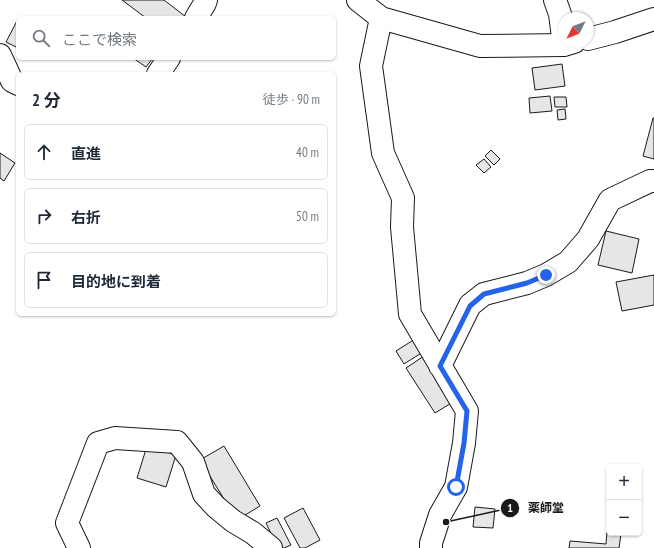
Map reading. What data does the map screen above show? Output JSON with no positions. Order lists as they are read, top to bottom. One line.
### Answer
{"places":["薬師堂"],"north":"bottom left","page":{"search":"ここで検索","heading":["2 分","徒歩 · 90 m"],"list":[["直進","40 m"],["右折","50 m"],"目的地に到着"],"map_buttons":["+","−"]}}
